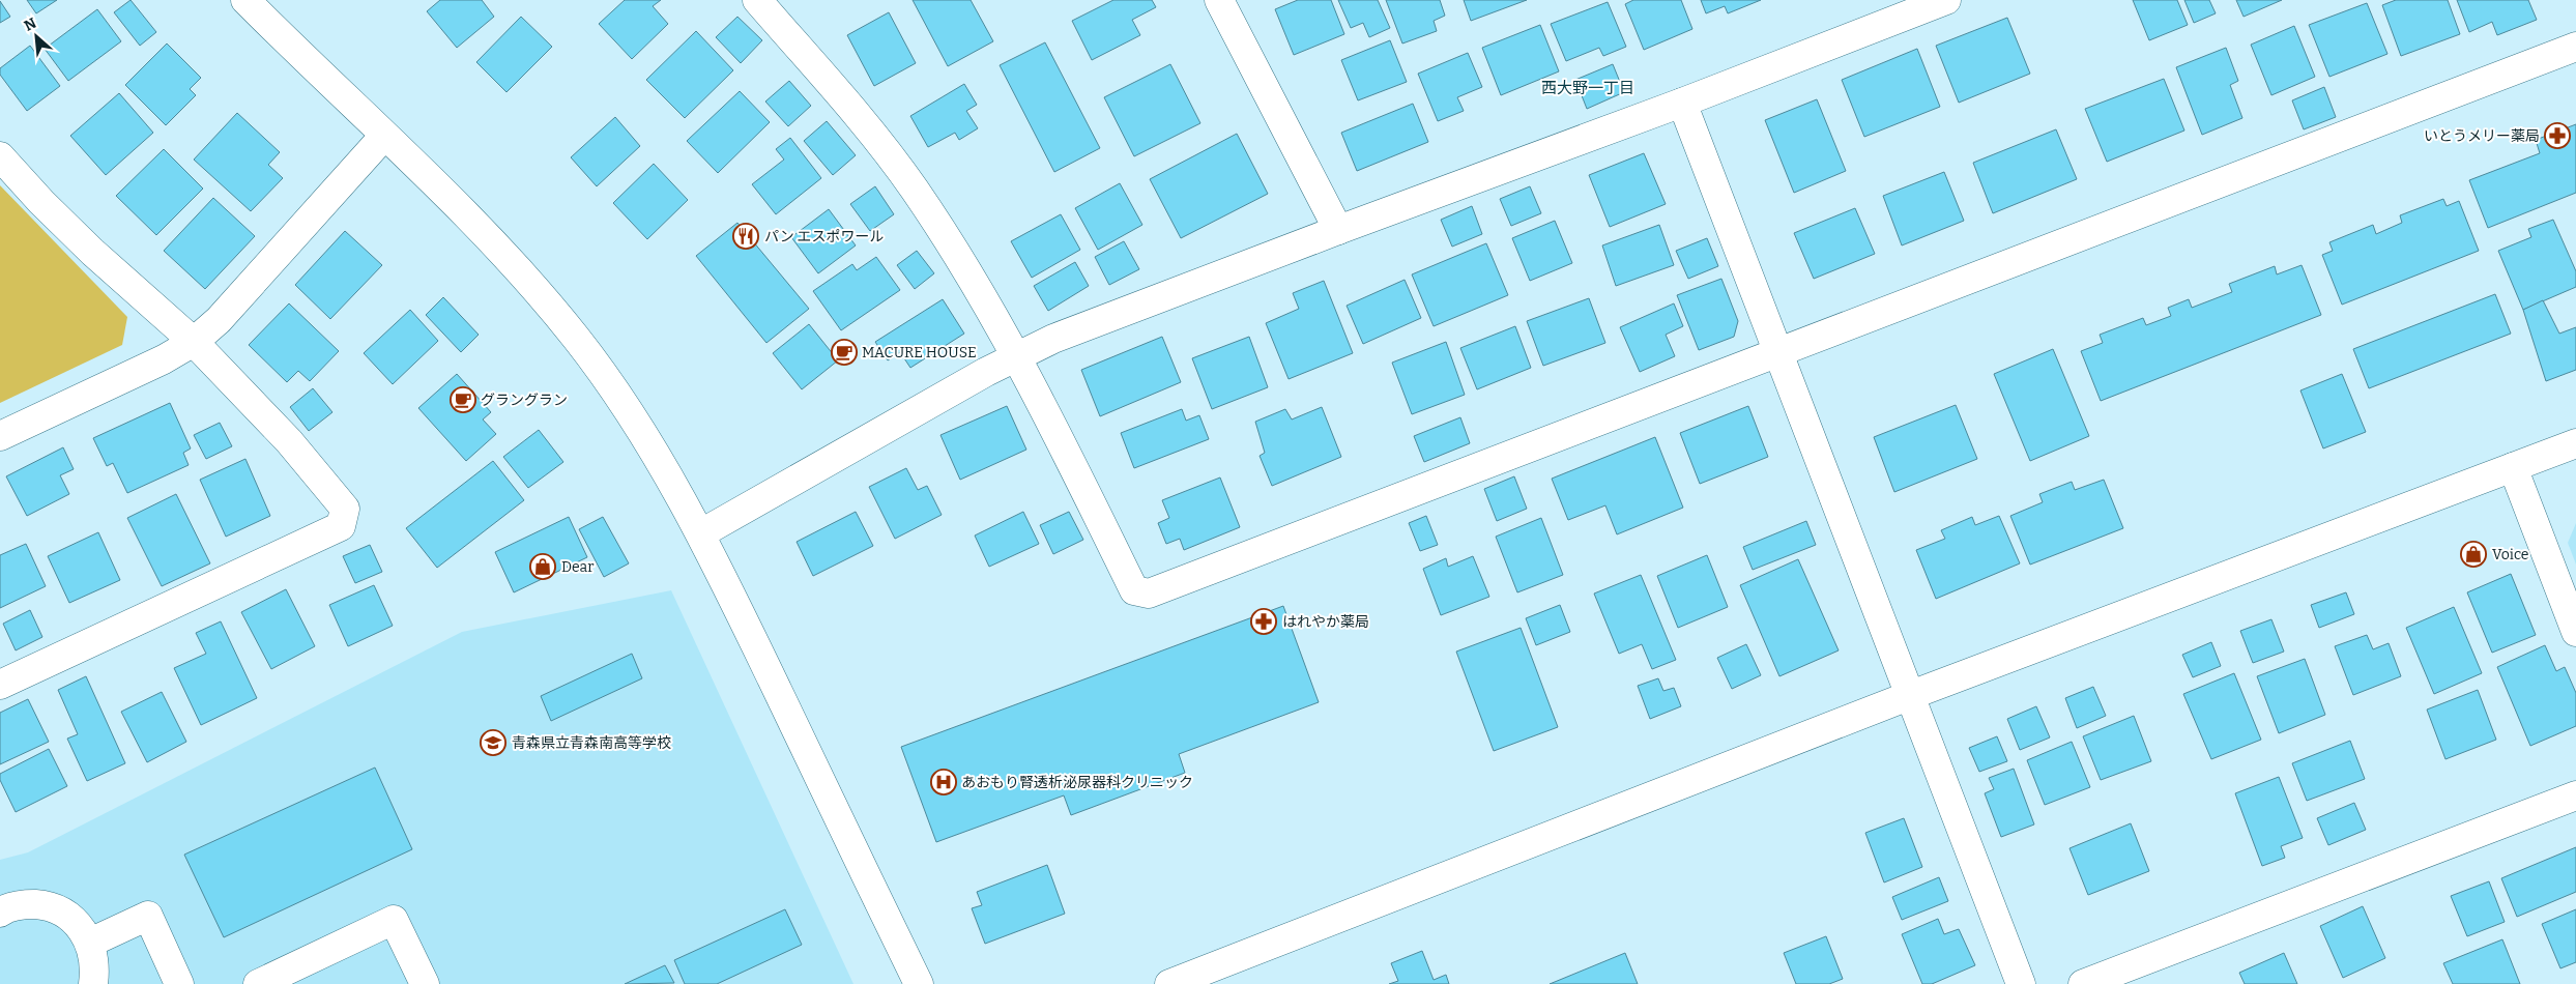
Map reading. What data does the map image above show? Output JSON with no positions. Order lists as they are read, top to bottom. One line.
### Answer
{"districts":["西大野一丁目"],"places":{"pharmacy":["いとうメリー薬局","はれやか薬局"],"restaurant":["パン エスポワール"],"cafe":["MACURE HOUSE","グラングラン"],"shop":["Voice","Dear"],"school or university":["青森県立青森南高等学校"],"hospital":["あおもり腎透析泌尿器科クリニック"]},"north":"top left"}
